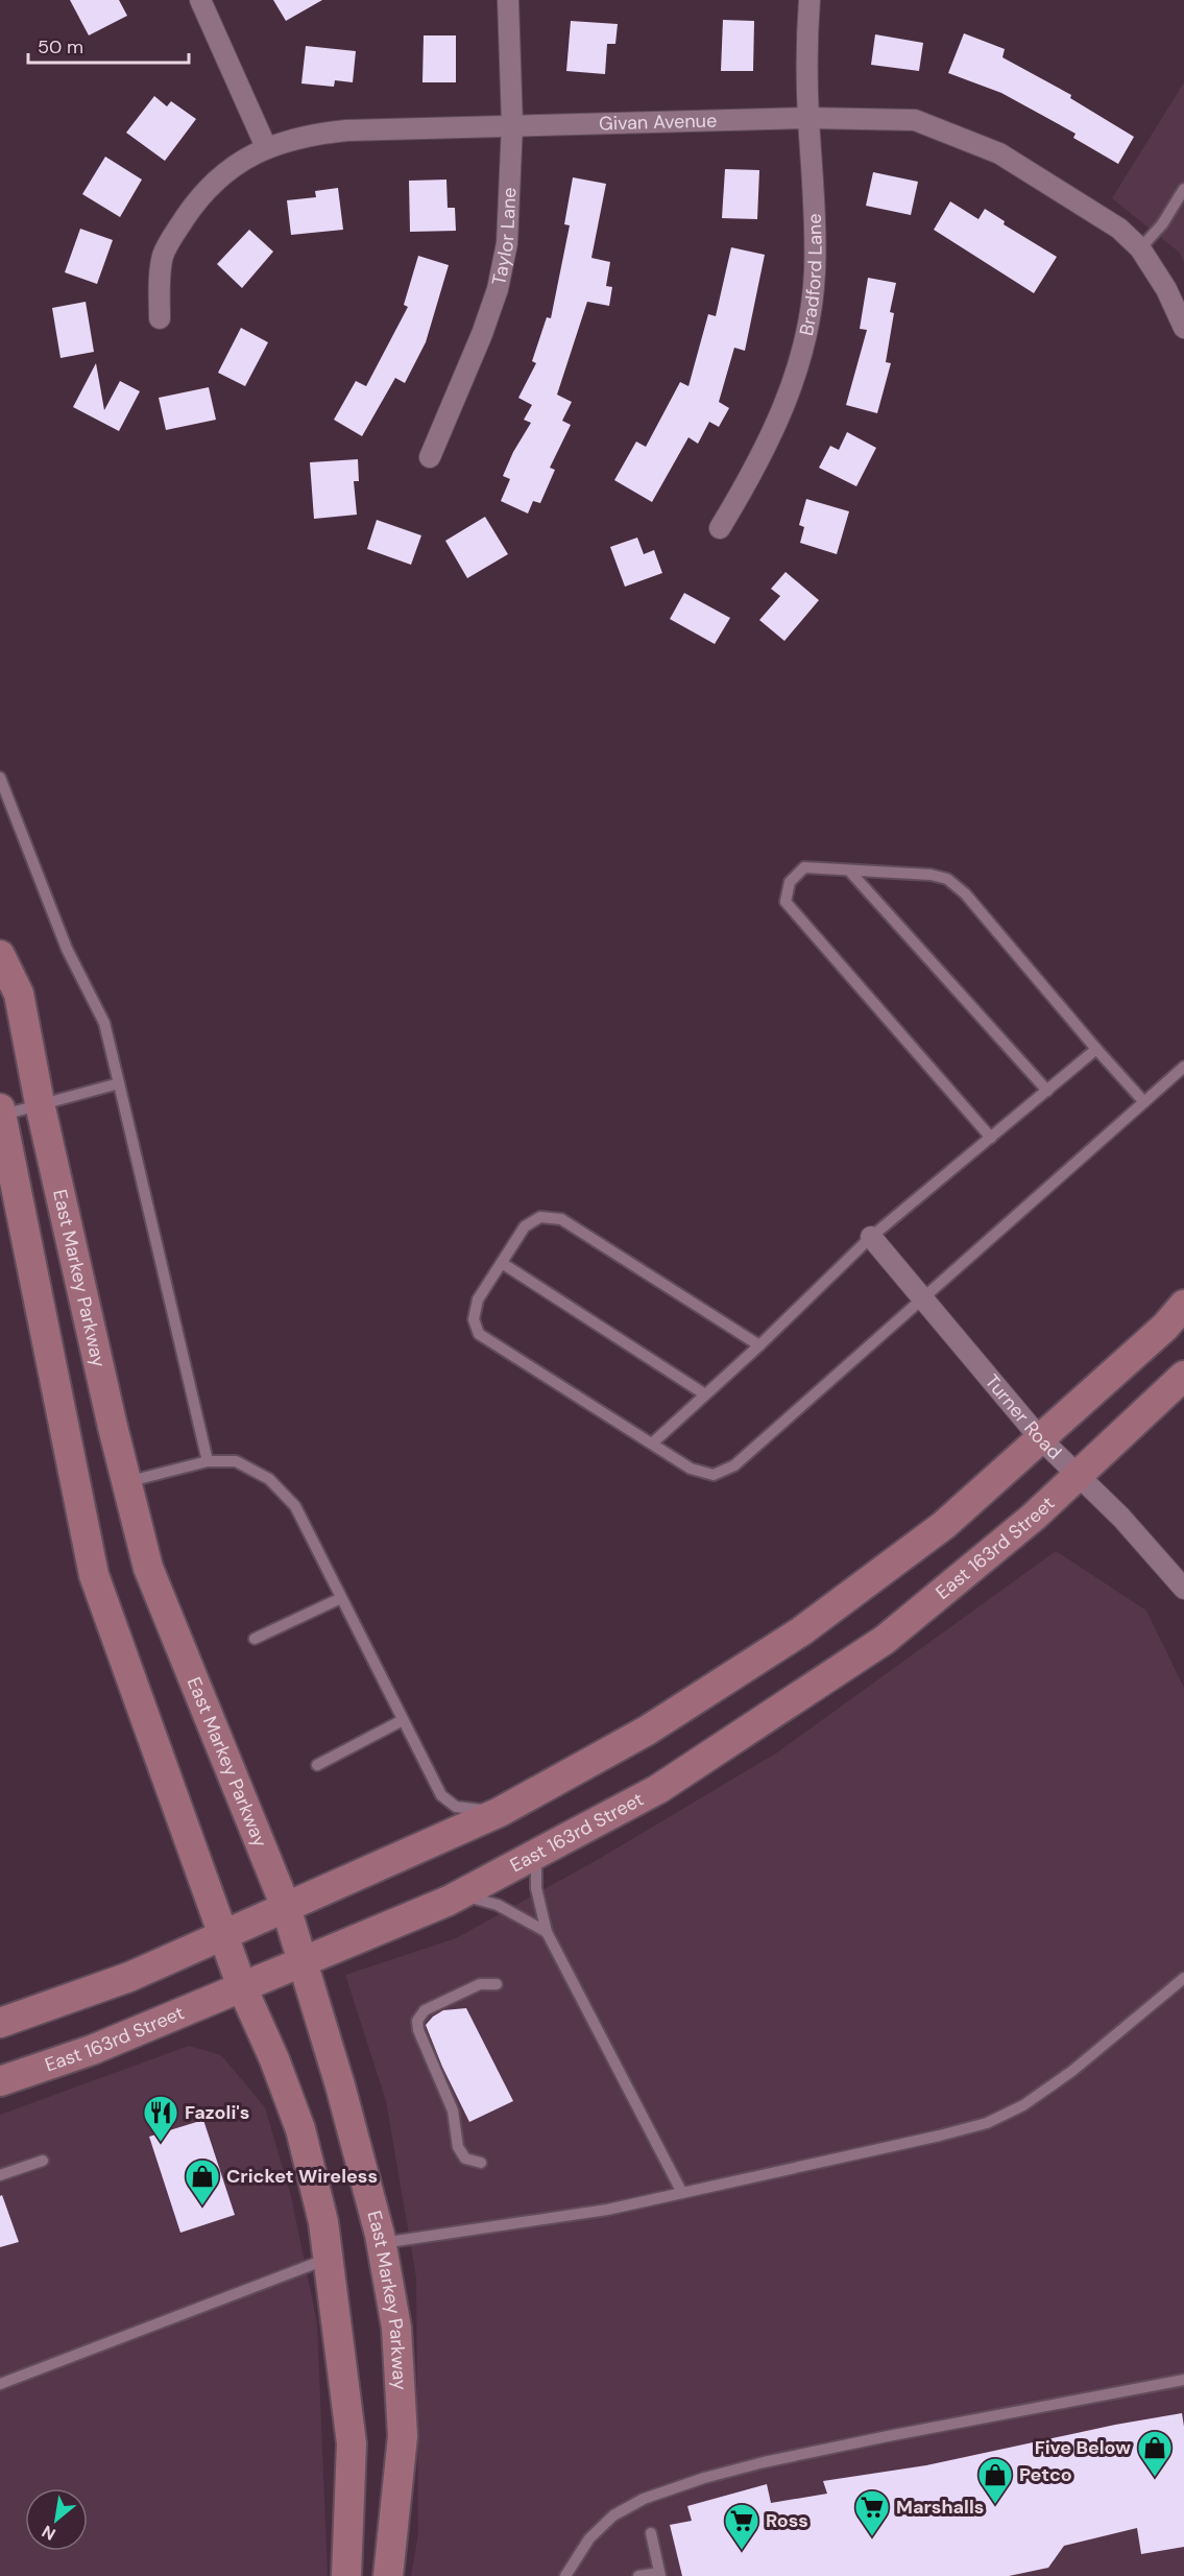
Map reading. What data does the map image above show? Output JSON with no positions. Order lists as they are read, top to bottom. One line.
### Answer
{"streets":{"street":["Givan Avenue","Taylor Lane","Bradford Lane","East Markey Parkway","Turner Road","East 163rd Street"]},"crossings":[["Givan Avenue","Taylor Lane"],["Givan Avenue","Bradford Lane"],["East Markey Parkway","East 163rd Street"],["Turner Road","East 163rd Street"]],"places":{"restaurant":["Fazoli's"],"shop":["Cricket Wireless","Five Below","Petco"],"supermarket":["Marshalls","Ross"]},"scale_bar":"50 m","north":"bottom left"}
